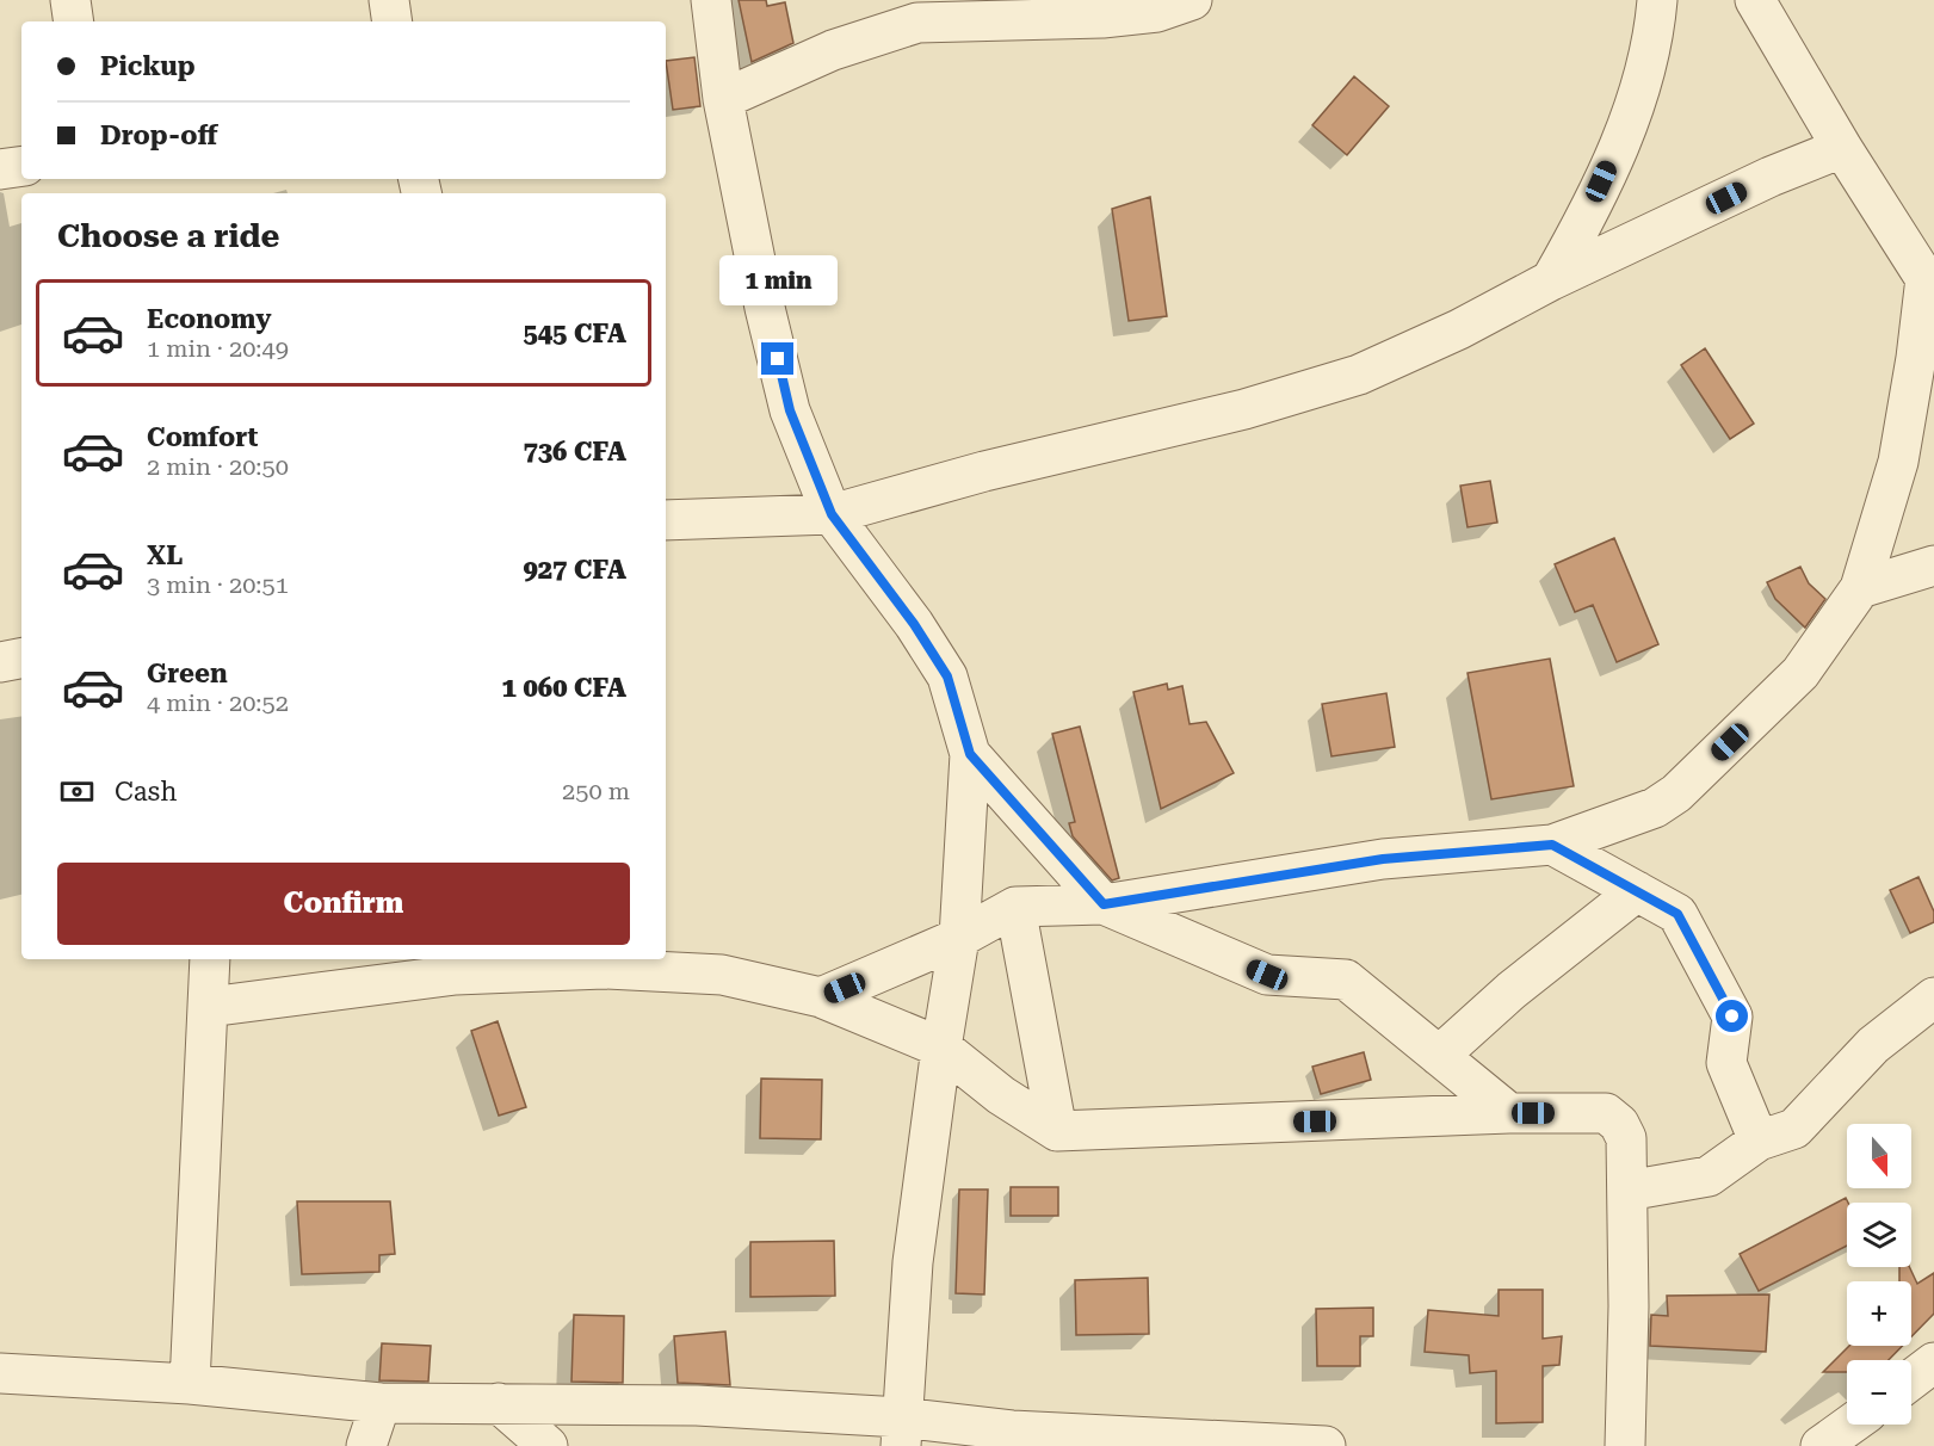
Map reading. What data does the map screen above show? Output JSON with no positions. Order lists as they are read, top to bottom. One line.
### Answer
{"north":"bottom","page":{"banner":["Pickup","Drop-off"],"heading":"Choose a ride","bubble":"1 min","list":[{"name":"Economy","note":"1 min · 20:49","value":"545 CFA"},{"name":"Comfort","note":"2 min · 20:50","value":"736 CFA"},{"name":"XL","note":"3 min · 20:51","value":"927 CFA"},{"name":"Green","note":"4 min · 20:52","value":"1 060 CFA"}],"pay":["Cash","250 m"],"buttons":"Confirm","map_buttons":["+","−"]}}
